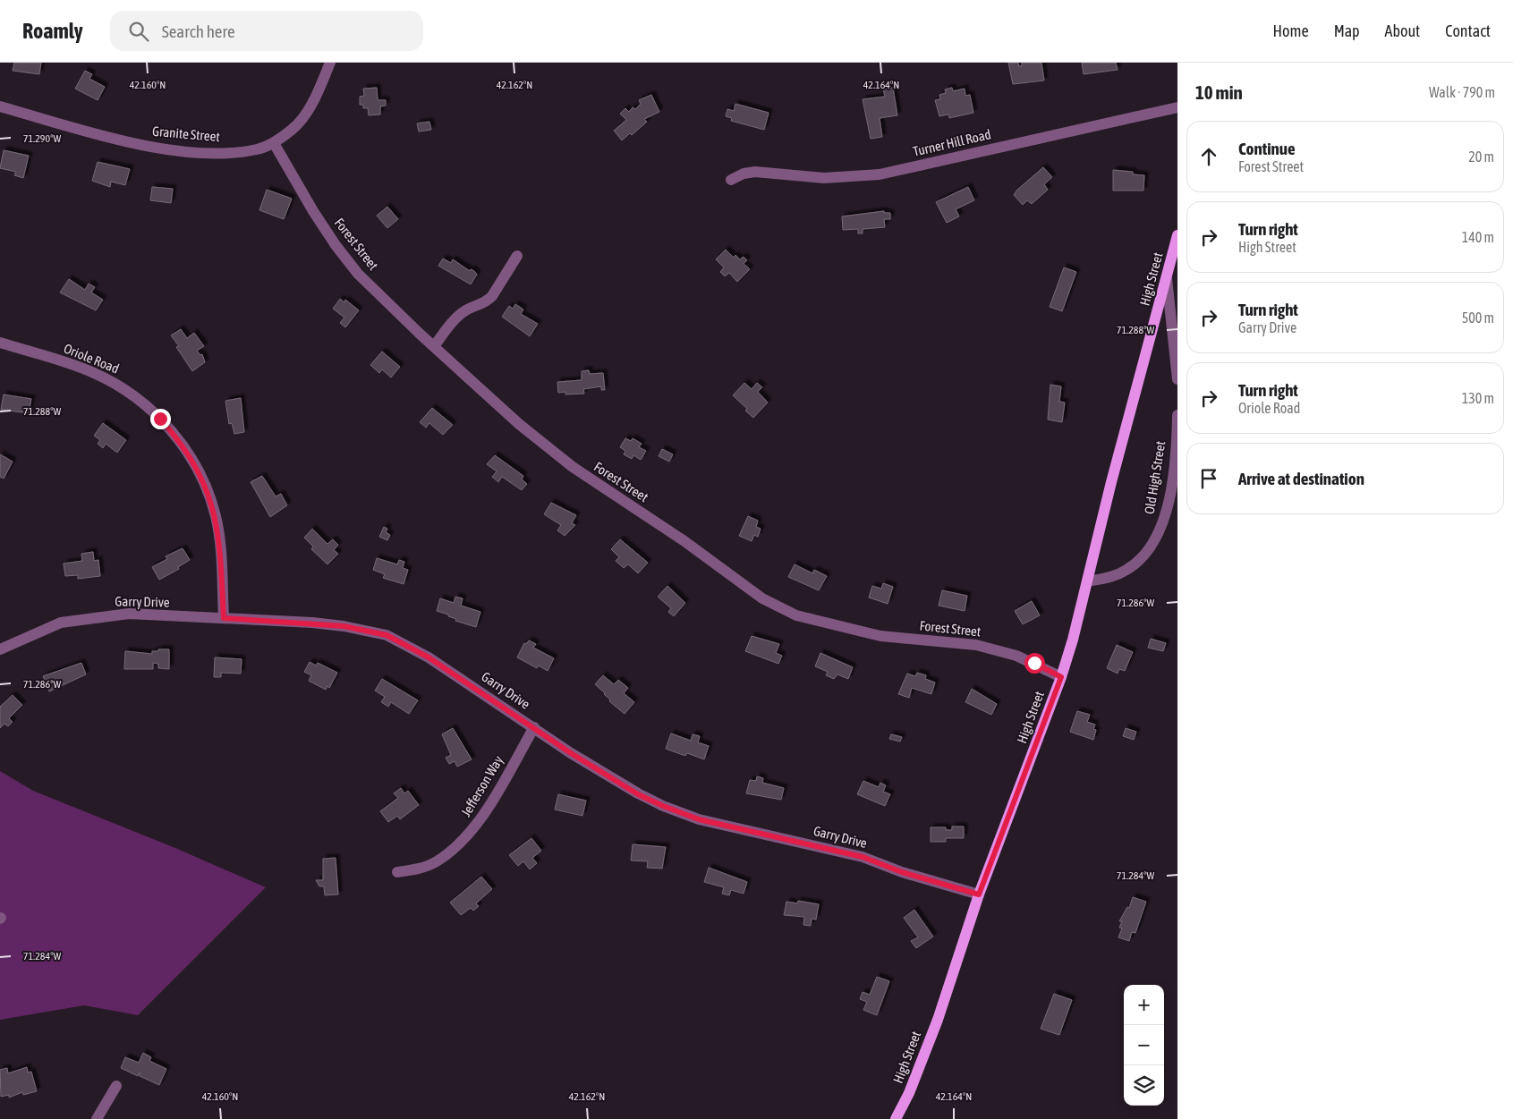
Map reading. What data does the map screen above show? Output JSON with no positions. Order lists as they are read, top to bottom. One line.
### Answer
{"streets":{"main road":["High Street"],"street":["Granite Street","Turner Hill Road","Forest Street","Oriole Road","Old High Street","Garry Drive","Jefferson Way"]},"crossings":[["Granite Street","Forest Street"],["Forest Street","High Street"],["High Street","Old High Street"],["High Street","Garry Drive"],["Oriole Road","Garry Drive"],["Garry Drive","Jefferson Way"]],"page":{"header":"Roamly","search":"Search here","nav":["Home","Map","About","Contact"],"heading":["10 min","Walk · 790 m"],"list":[["Continue","Forest Street","20 m"],["Turn right","High Street","140 m"],["Turn right","Garry Drive","500 m"],["Turn right","Oriole Road","130 m"],"Arrive at destination"],"map_buttons":["+","−"]},"coordinates":["42.160°N","42.162°N","42.164°N","71.290°W","71.288°W","71.286°W","71.284°W"]}
